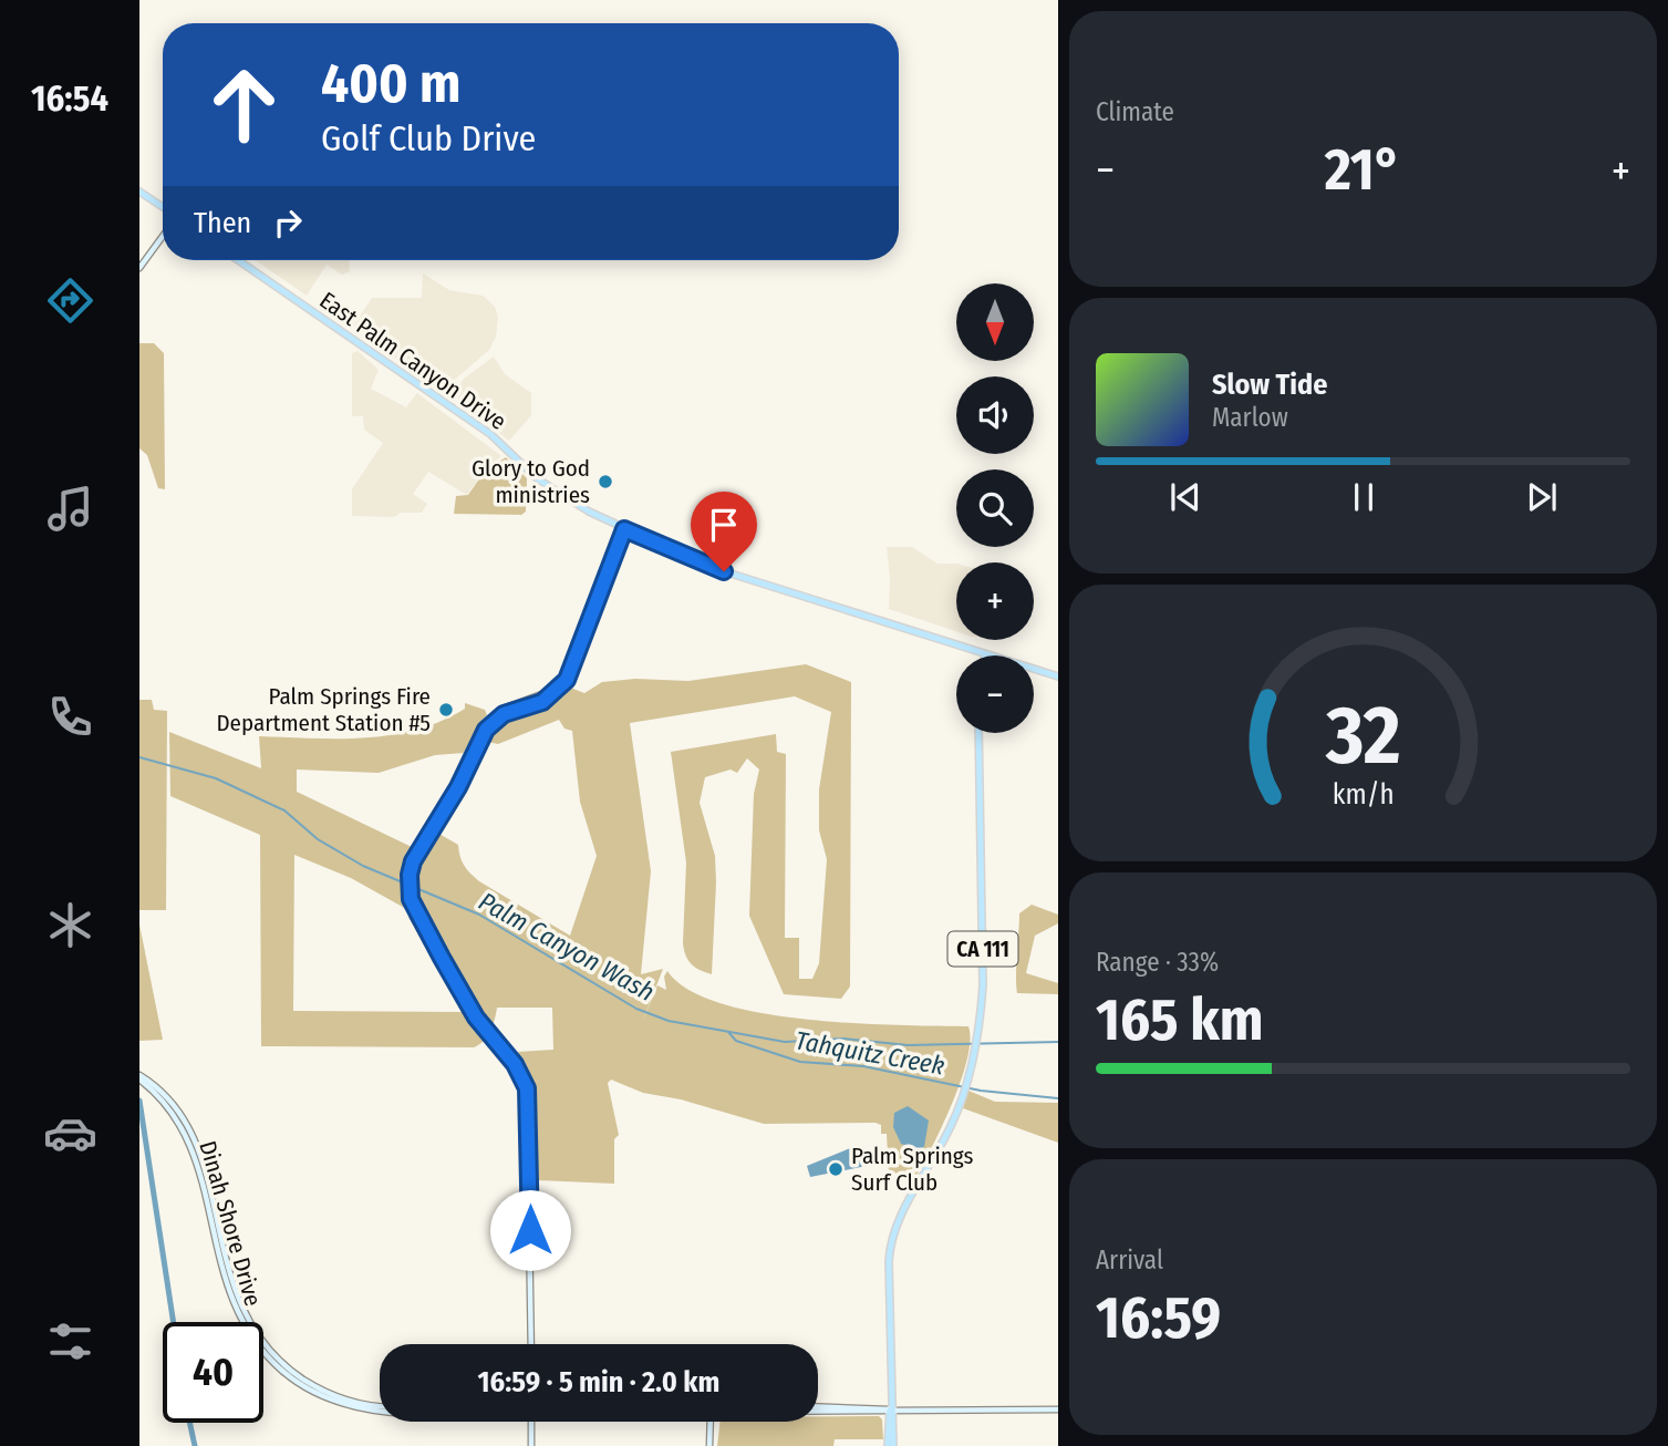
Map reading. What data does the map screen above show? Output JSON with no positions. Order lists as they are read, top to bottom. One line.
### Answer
{"streets":{"main road":["East Palm Canyon Drive","CA 111","Dinah Shore Drive"]},"crossings":[["CA 111","Dinah Shore Drive"]],"water":["Palm Canyon Wash","Tahquitz Creek"],"places":["Glory to God ministries","Palm Springs Fire Department Station #5","Palm Springs Surf Club"],"north":"bottom","page":{"tabs":"16:54","tile":["Climate",["Range · 33%","165 km"],["Arrival","16:59"]],"turn":["400 m","Golf Club Drive"],"heat":["−","21°","+"],"then":"Then","map_buttons":["+","−"],"song":["Slow Tide","Marlow"],"limit":"40","trip":"16:59 · 5 min · 2.0 km","gauge":["32","km/h"]}}
